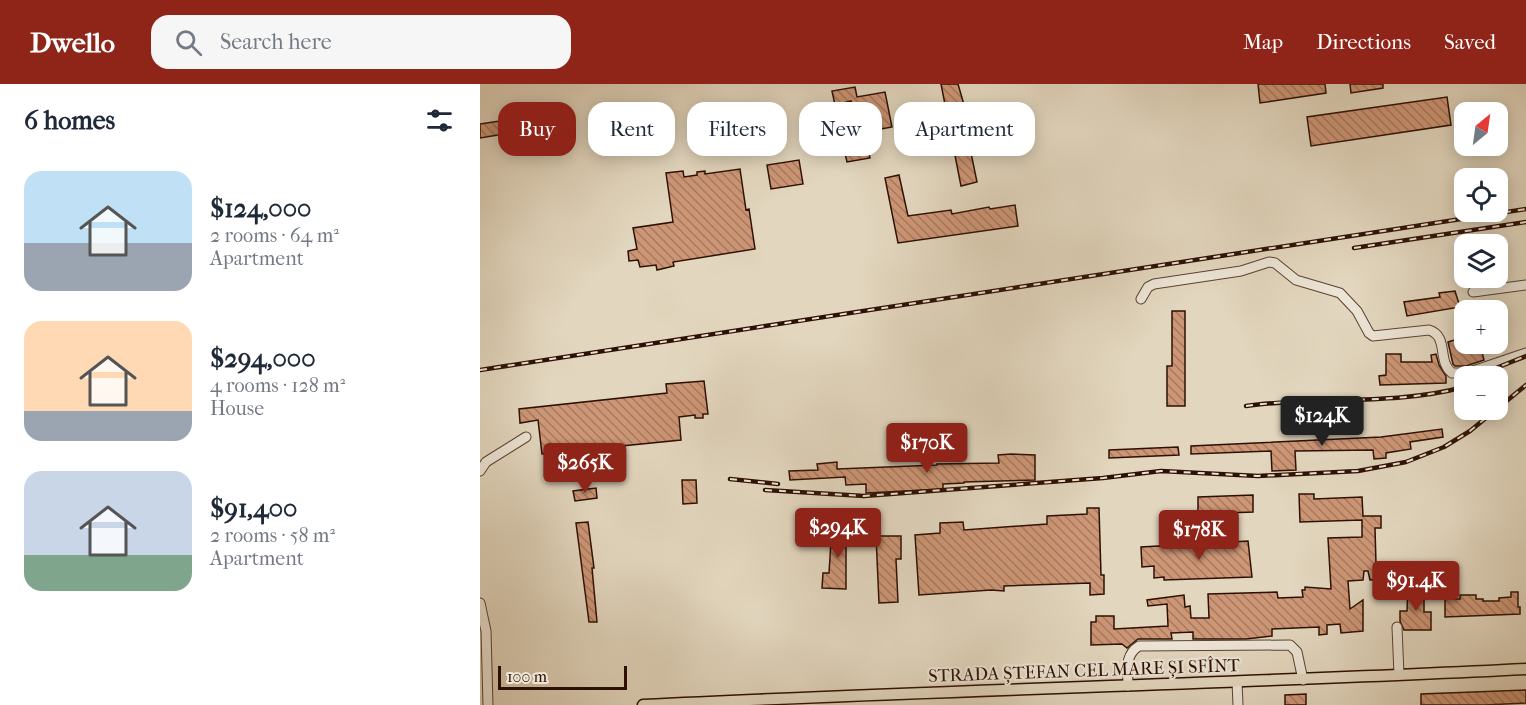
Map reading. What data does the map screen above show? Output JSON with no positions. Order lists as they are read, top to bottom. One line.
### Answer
{"streets":{"main road":["STRADA ȘTEFAN CEL MARE ȘI SFÎNT"]},"scale_bar":"100 m","north":"top right","page":{"header":"Dwello","search":"Search here","nav":["Map","Directions","Saved"],"heading":"6 homes","map_buttons":["+","−"],"chip":["Buy","Rent","Filters","New","Apartment"],"list":[{"name":"$124,000","note":"2 rooms · 64 m² · Apartment"},{"name":"$294,000","note":"4 rooms · 128 m² · House"},{"name":"$91,400","note":"2 rooms · 58 m² · Apartment"}],"price":["$124K","$170K","$265K","$294K","$178K","$91.4K"],"scale":"100 m"}}
